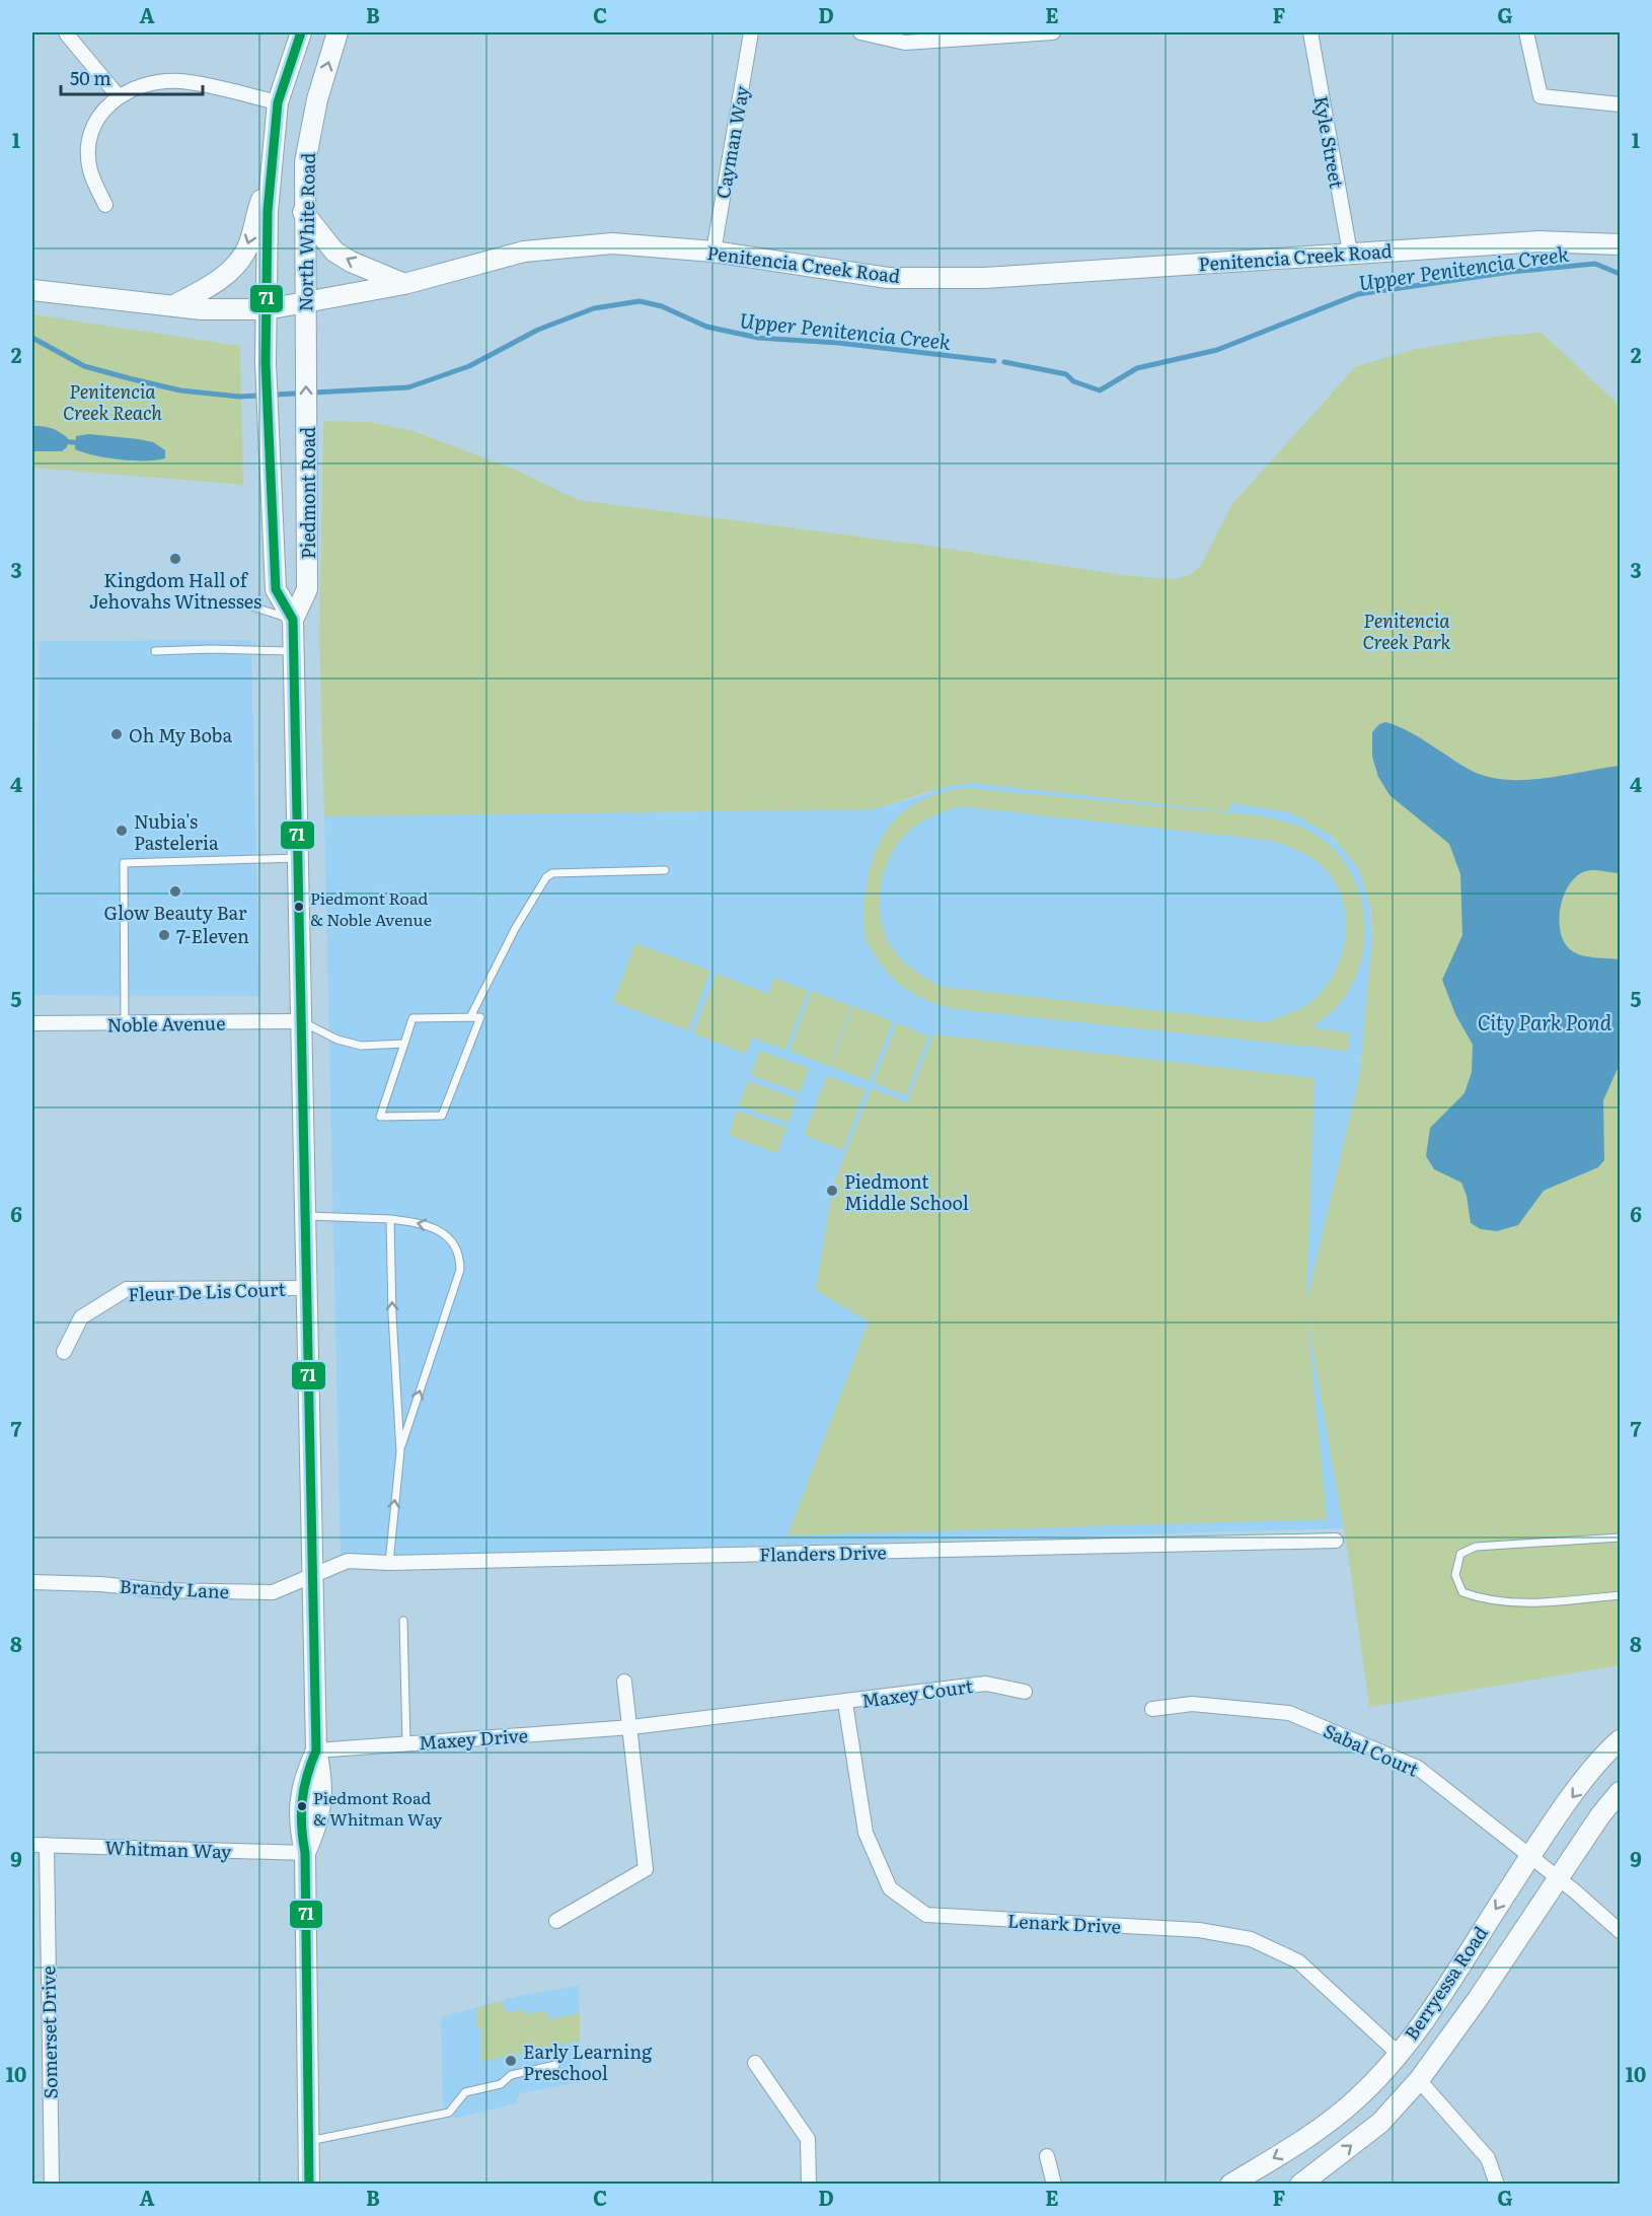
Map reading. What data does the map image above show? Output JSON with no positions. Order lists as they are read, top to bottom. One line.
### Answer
{"streets":{"main road":["North White Road","Penitencia Creek Road","Piedmont Road","Berryessa Road"],"street":["Cayman Way","Kyle Street","Noble Avenue","Fleur De Lis Court","Flanders Drive","Brandy Lane","Maxey Court","Maxey Drive","Sabal Court","Whitman Way","Lenark Drive","Somerset Drive"]},"crossings":[["Cayman Way","Penitencia Creek Road"],["Kyle Street","Penitencia Creek Road"],["North White Road","Penitencia Creek Road"],["North White Road","Piedmont Road"],["Piedmont Road","Noble Avenue"],["Piedmont Road","Fleur De Lis Court"],["Piedmont Road","Flanders Drive"],["Piedmont Road","Brandy Lane"],["Piedmont Road","Maxey Drive"],["Piedmont Road","Whitman Way"],["Flanders Drive","Brandy Lane"],["Maxey Court","Maxey Drive"],["Maxey Court","Lenark Drive"],["Maxey Drive","Lenark Drive"],["Sabal Court","Berryessa Road"],["Whitman Way","Somerset Drive"],["Lenark Drive","Berryessa Road"]],"water":["Upper Penitencia Creek","City Park Pond"],"parks":["Penitencia Creek Reach","Penitencia Creek Park"],"places":["Kingdom Hall of Jehovahs Witnesses","Oh My Boba","Nubia's Pasteleria","Glow Beauty Bar","Piedmont Road & Noble Avenue","7-Eleven","Piedmont Middle School","Piedmont Road & Whitman Way","Early Learning Preschool"],"lines":["transit line 71"],"scale_bar":"50 m","grid":{"columns":["A","B","C","D","E","F","G"],"rows":["1","2","3","4","5","6","7","8","9","10"]}}
